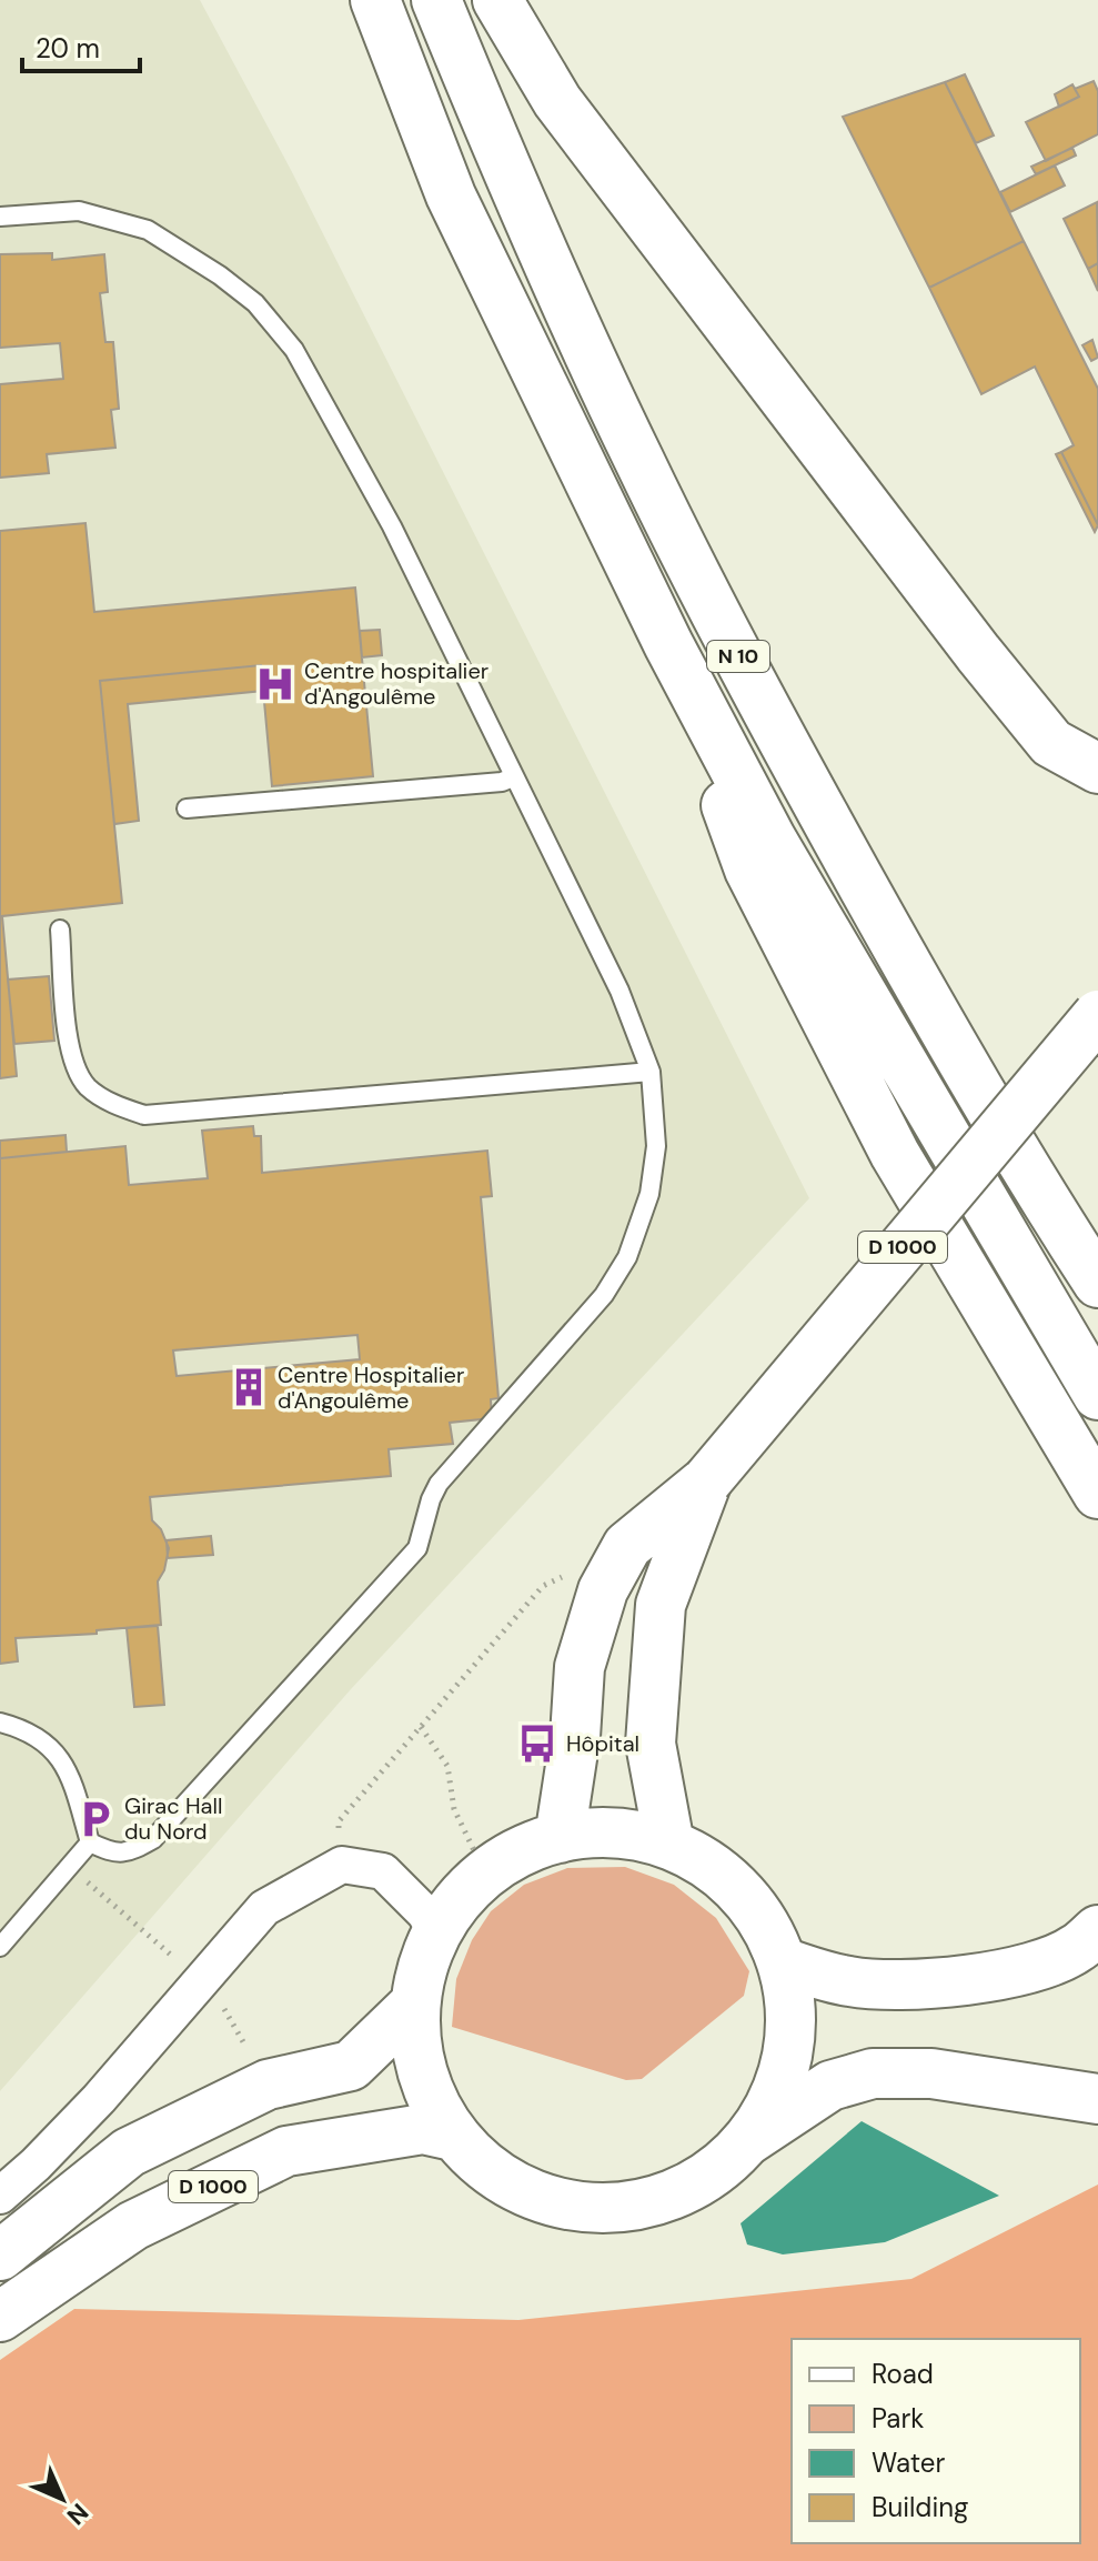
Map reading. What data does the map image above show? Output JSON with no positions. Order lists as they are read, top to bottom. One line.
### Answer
{"streets":{"main road":["N 10","D 1000"]},"places":{"hospital":["Centre hospitalier d'Angoulême"],"building":["Centre Hospitalier d'Angoulême"],"bus stop":["Hôpital"],"parking":["Girac Hall du Nord"]},"legend":["Road","Park","Water","Building"],"scale_bar":"20 m","north":"bottom right"}
